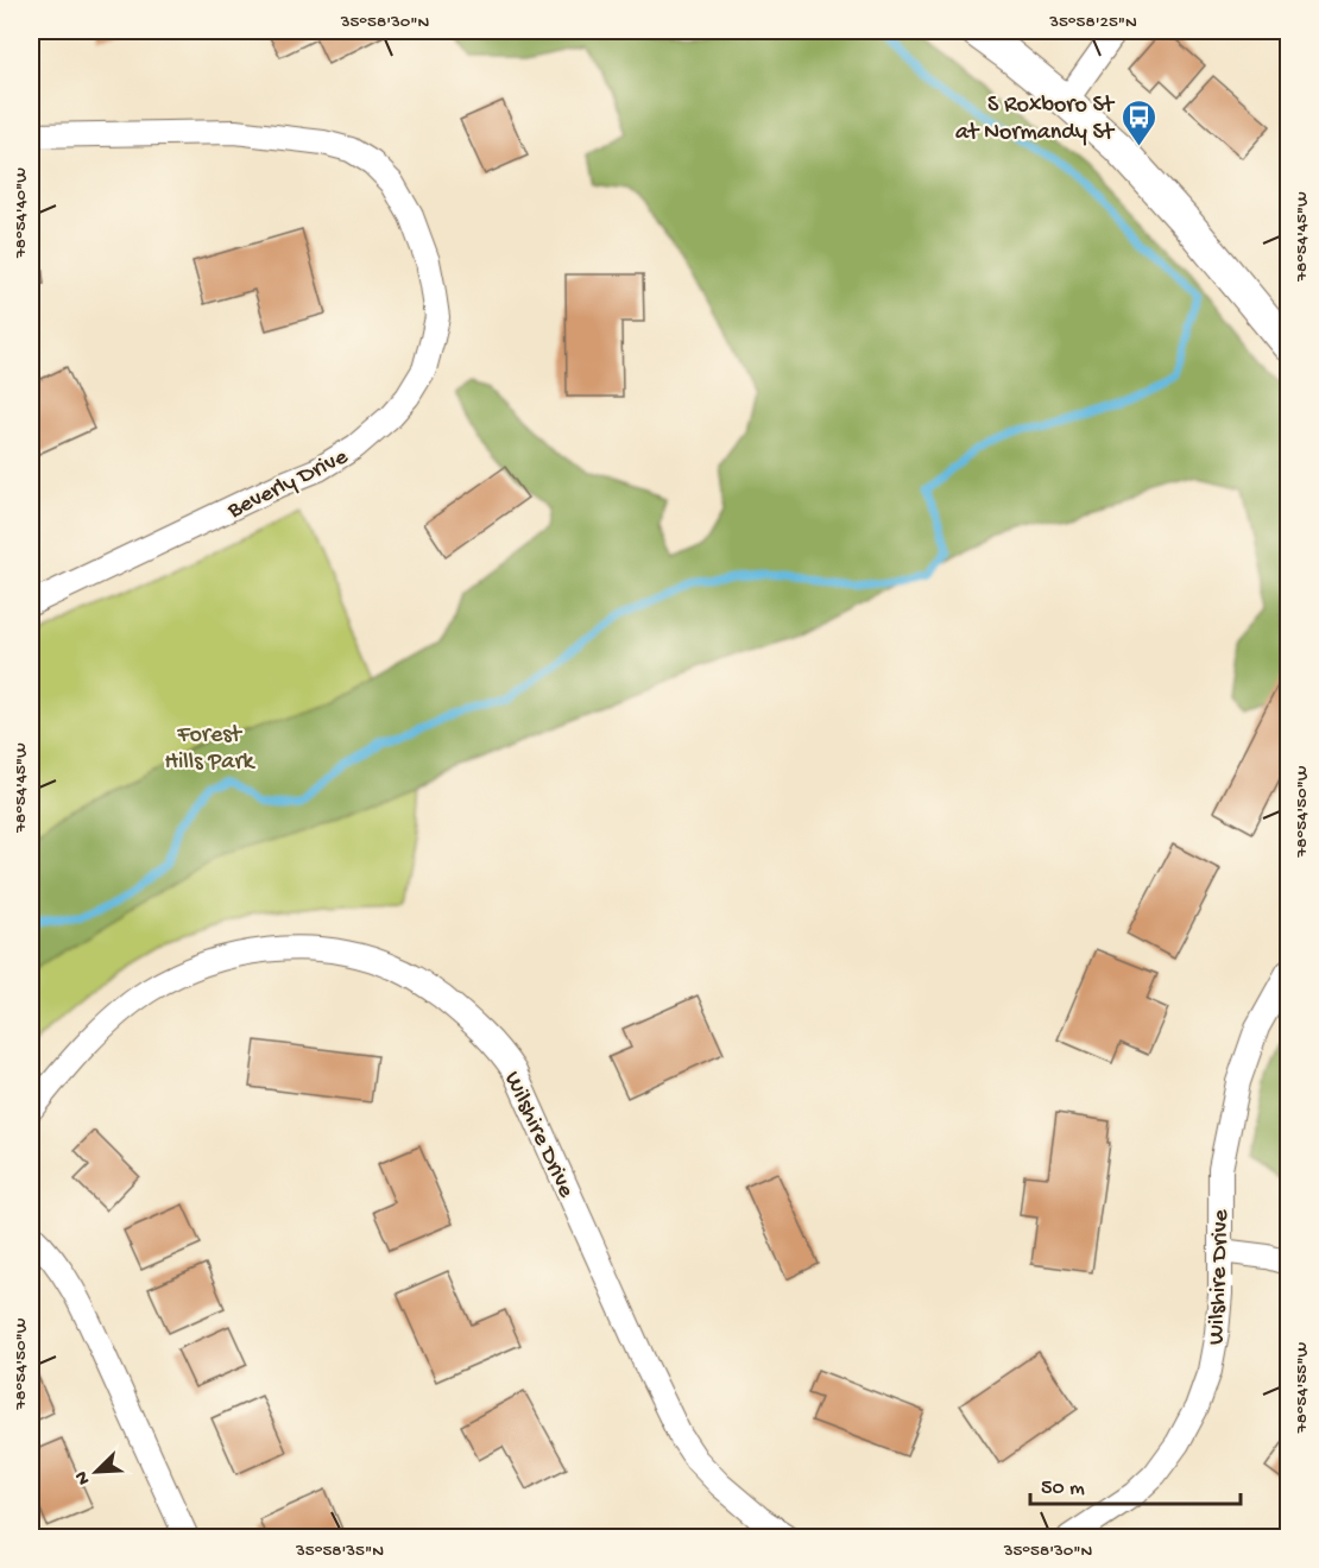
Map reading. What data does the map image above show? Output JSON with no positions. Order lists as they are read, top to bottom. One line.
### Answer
{"streets":{"street":["Beverly Drive","Wilshire Drive"]},"parks":["Forest Hills Park"],"places":{"bus stop":["S Roxboro St at Normandy St"]},"scale_bar":"50 m","north":"bottom left","coordinates":["35°58'30\"N","35°58'25\"N","78°54'40\"W","78°54'45\"W","78°54'50\"W","78°54'55\"W","35°58'35\"N"]}
